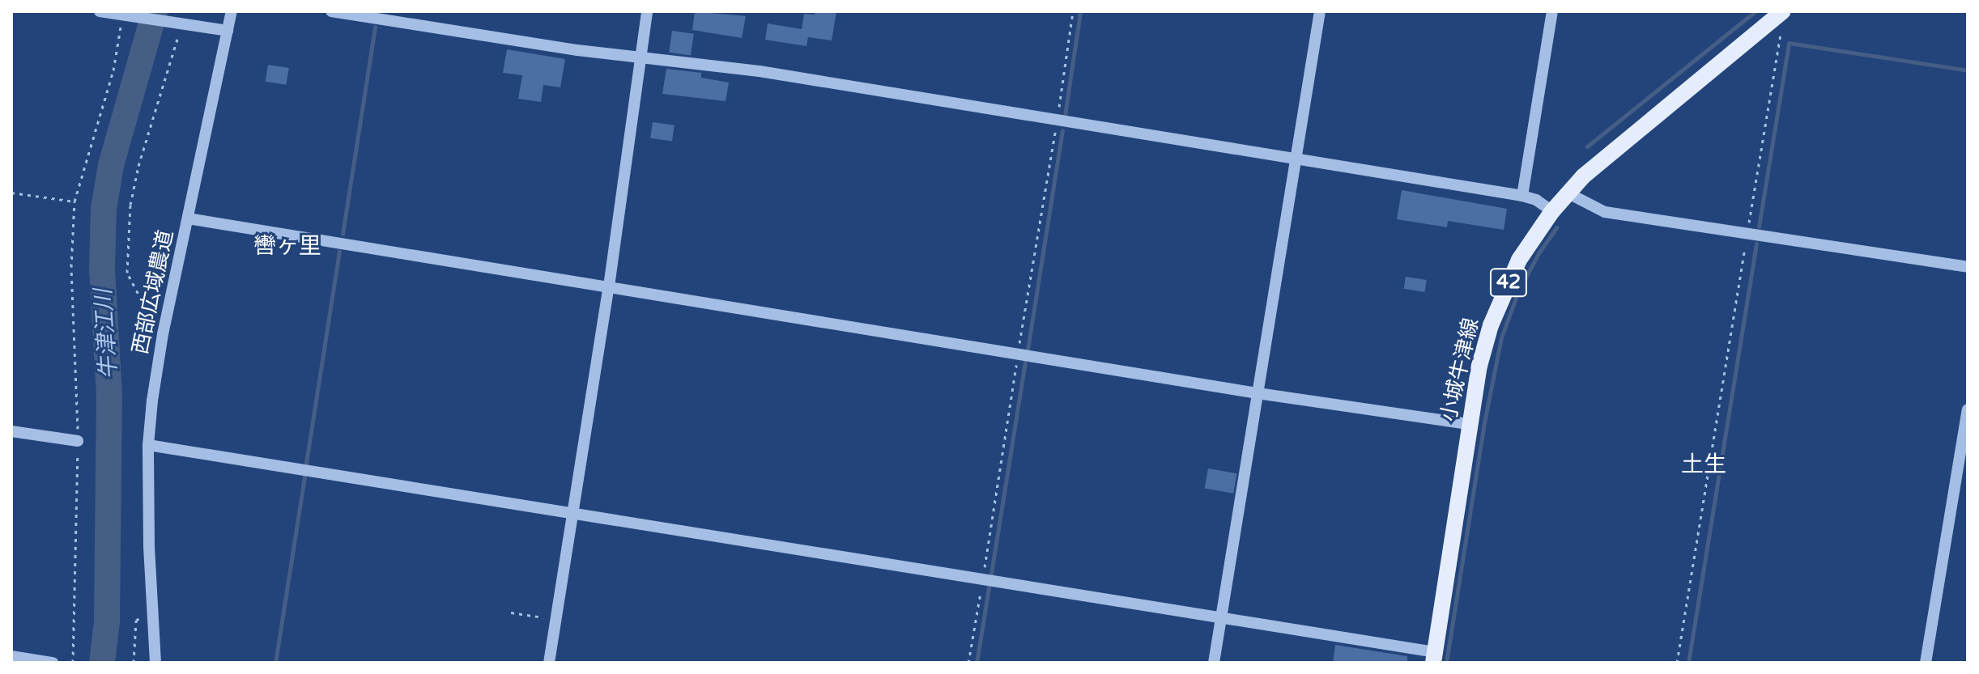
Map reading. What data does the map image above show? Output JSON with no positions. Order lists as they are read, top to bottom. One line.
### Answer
{"streets":{"main road":["42","小城牛津線"],"street":["西部広域農道"]},"districts":["轡ヶ里","土生"],"water":["牛津江川"]}
